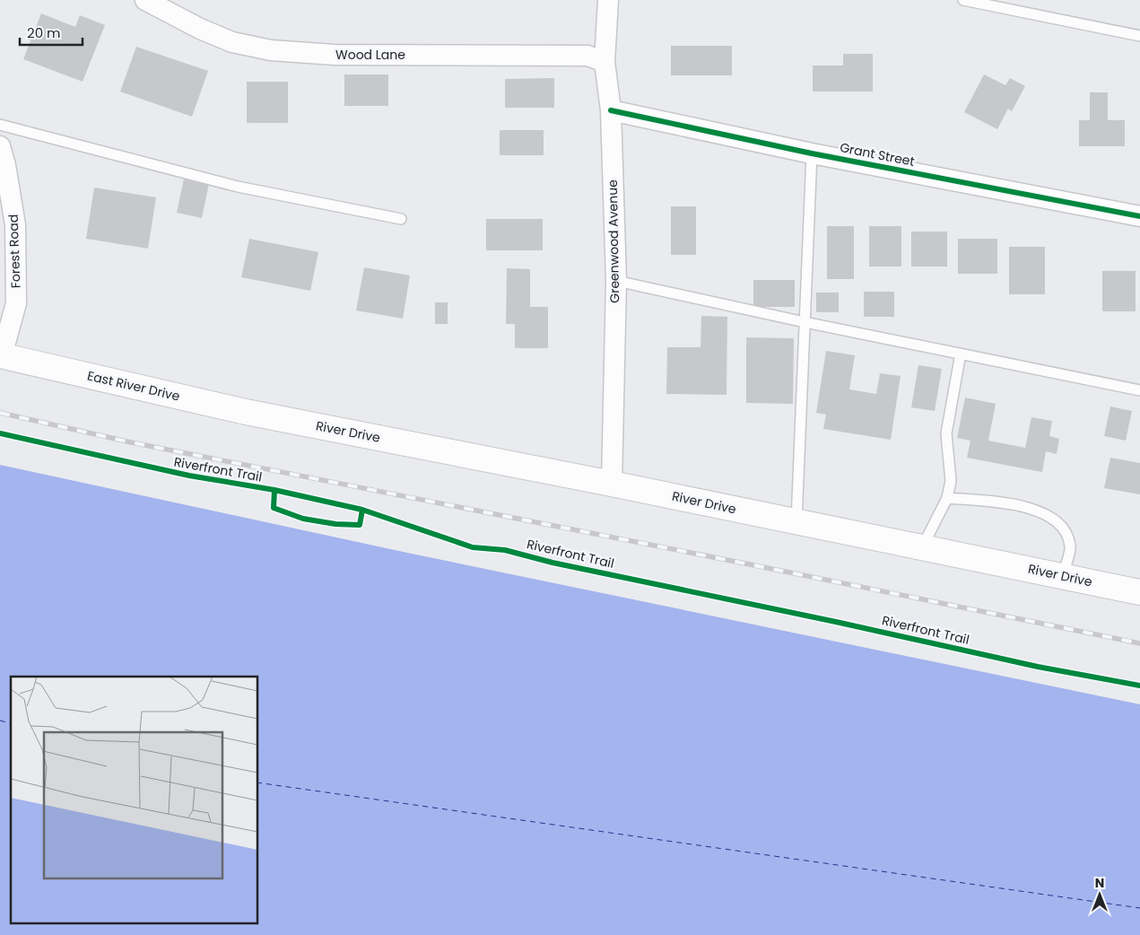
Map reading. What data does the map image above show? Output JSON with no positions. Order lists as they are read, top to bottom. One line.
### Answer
{"streets":{"main road":["East River Drive","River Drive"],"street":["Wood Lane","Grant Street","Greenwood Avenue","Forest Road"],"cycle path":["Riverfront Trail"]},"crossings":[["Wood Lane","Greenwood Avenue"],["Grant Street","Greenwood Avenue"],["Greenwood Avenue","River Drive"],["Forest Road","East River Drive"],["East River Drive","River Drive"]],"scale_bar":"20 m","north":"top"}
